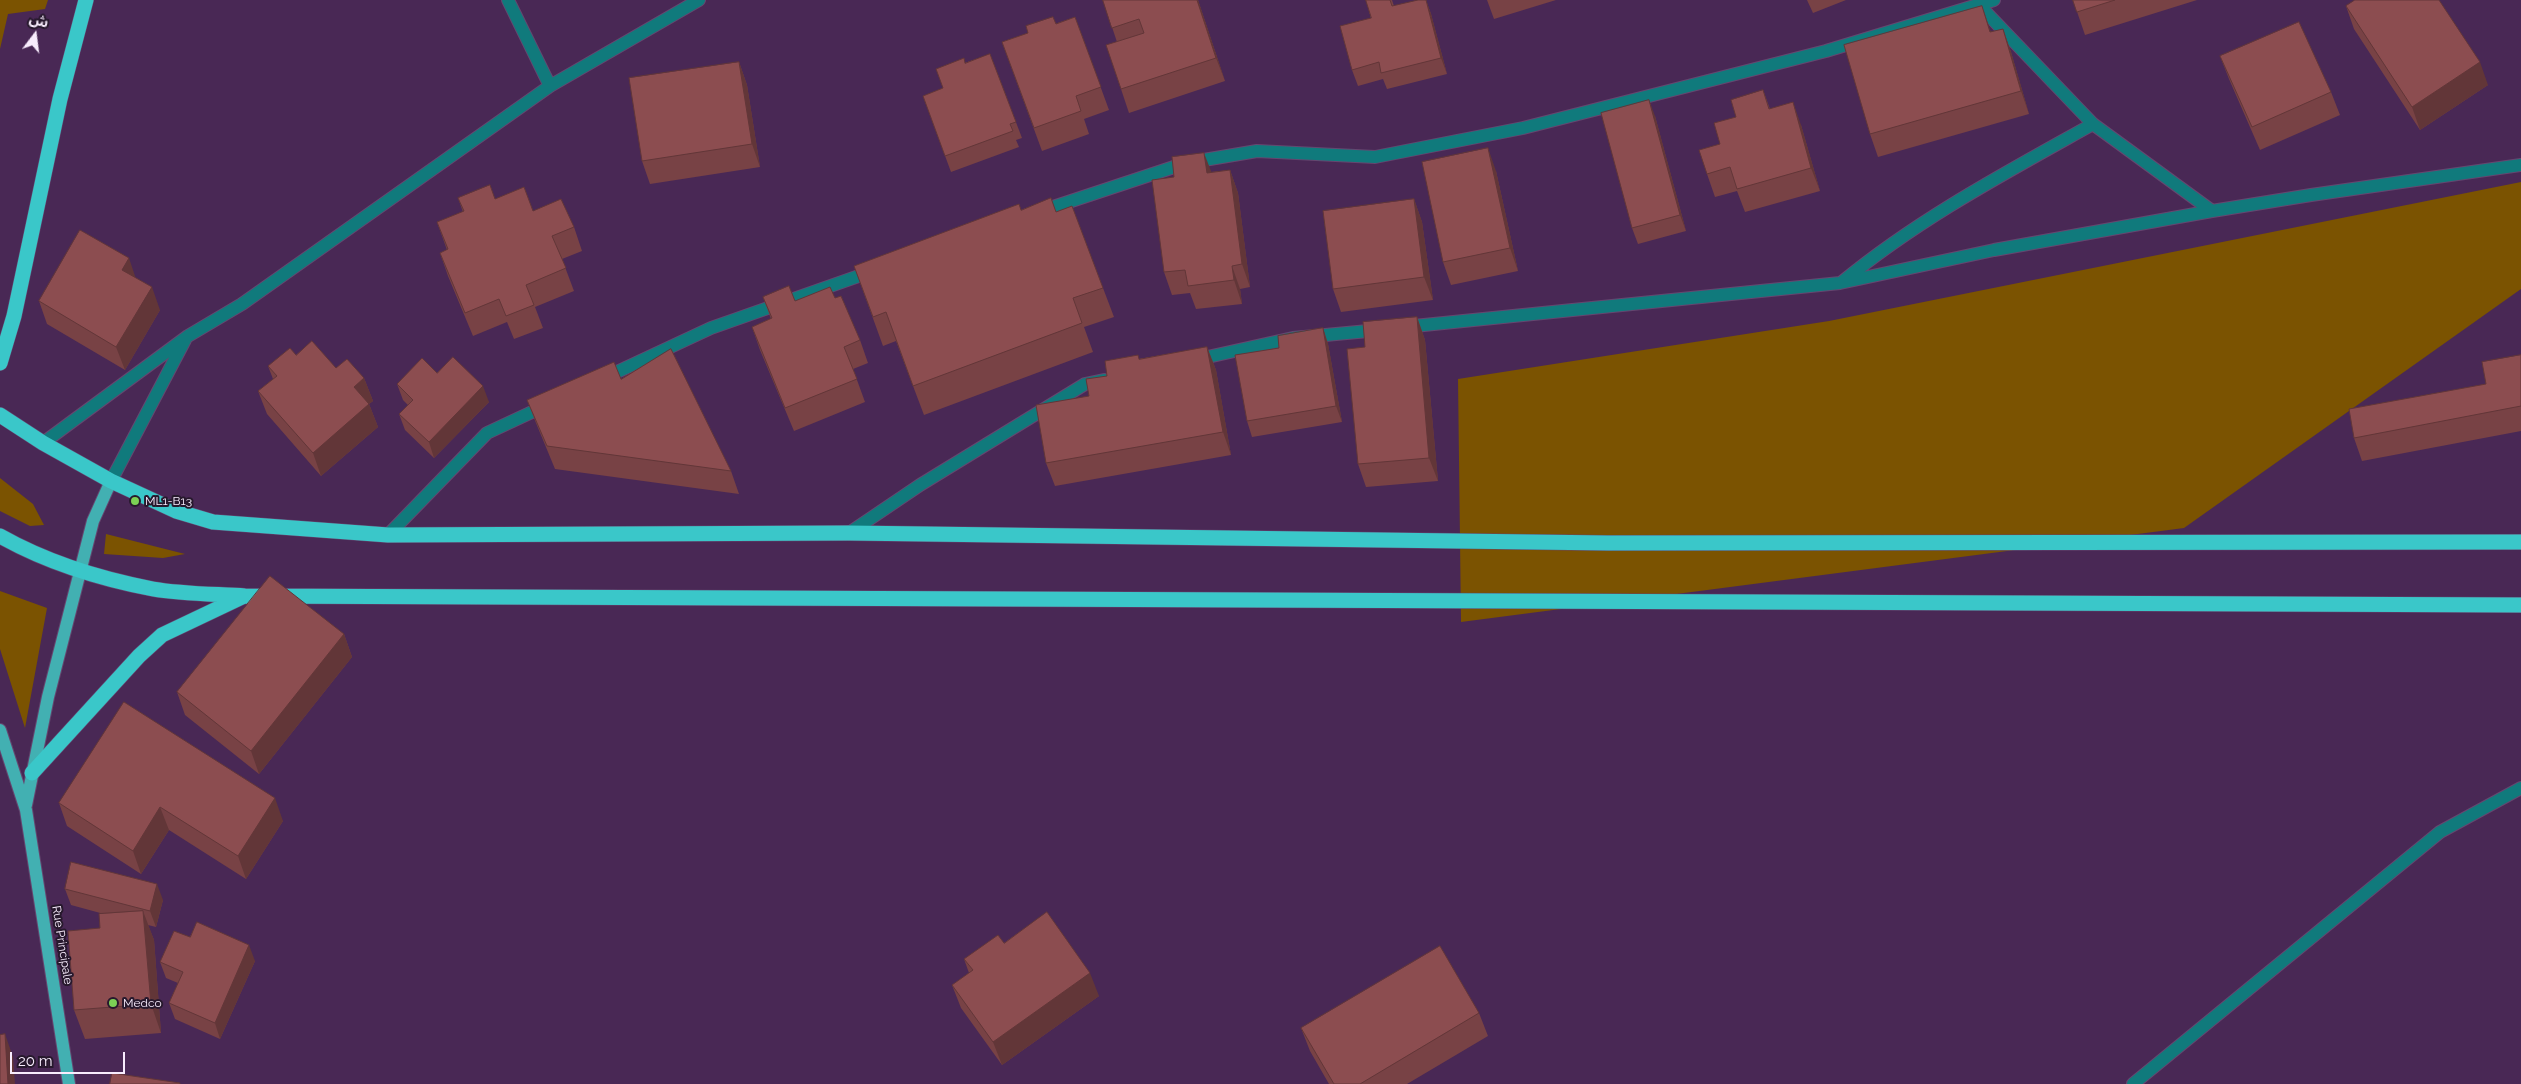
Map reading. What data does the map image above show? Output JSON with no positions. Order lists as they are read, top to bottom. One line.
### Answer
{"streets":{"main road":["Rue Principale"]},"places":["ML1-B13","Medco"],"scale_bar":"20 m","north":"top"}
